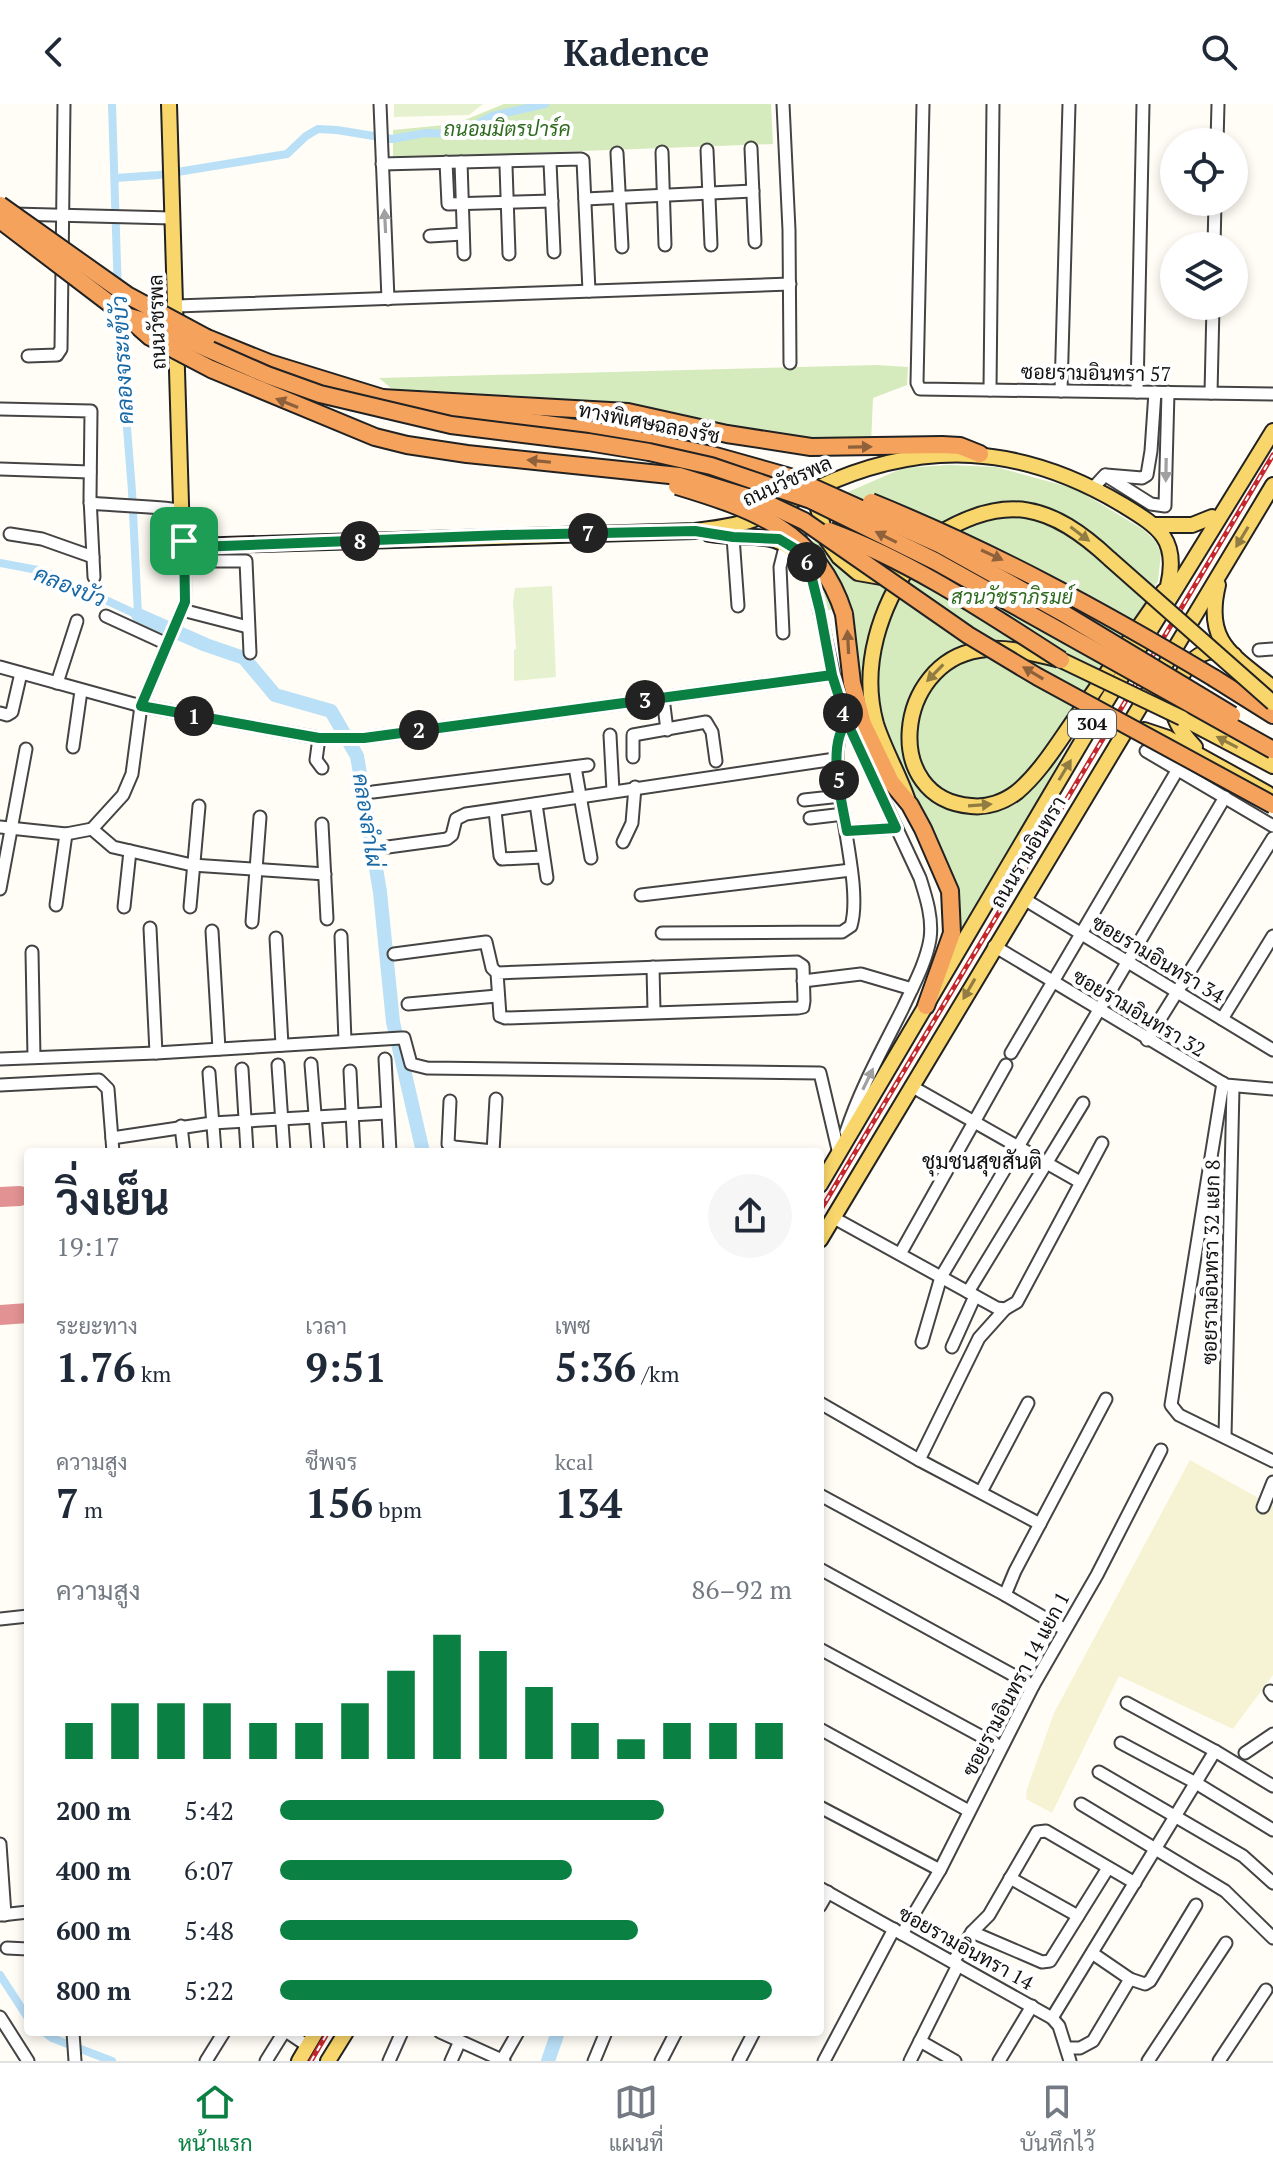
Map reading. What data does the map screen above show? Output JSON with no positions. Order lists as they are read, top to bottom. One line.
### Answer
{"streets":{"highway":["ทางพิเศษฉลองรัช"],"main road":["ถนนวัชรพล","304","ถนนรามอินทรา"],"street":["ซอยรามอินทรา 57","ซอยรามอินทรา 34","ซอยรามอินทรา 32","ซอยรามอินทรา 32 แยก 8","ซอยรามอินทรา 14 แยก 1","ซอยรามอินทรา 14"]},"crossings":[["ถนนรามอินทรา","ซอยรามอินทรา 34"],["ถนนรามอินทรา","ซอยรามอินทรา 32"],["ซอยรามอินทรา 32","ซอยรามอินทรา 32 แยก 8"],["ซอยรามอินทรา 14 แยก 1","ซอยรามอินทรา 14"]],"districts":["ชุมชนสุขสันติ"],"water":["คลองจระเข้บัว","คลองบัว","คลองลำไผ่"],"parks":["ถนอมมิตรปาร์ค","สวนวัชราภิรมย์"],"page":{"header":"Kadence","pins":["7","8","6","3","4","1","2","5"],"heading":["วิ่งเย็น","19:17"],"stats":[["ระยะทาง","1.76 km"],["เวลา","9:51"],["เพซ","5:36 /km"],["ความสูง","7 m"],["ชีพจร","156 bpm"],["kcal","134"]],"chart":["ความสูง","86–92 m"],"list":[{"name":"200 m","note":"5:42"},{"name":"400 m","note":"6:07"},{"name":"600 m","note":"5:48"},{"name":"800 m","note":"5:22"}],"tabs":["หน้าแรก","แผนที่","บันทึกไว้"]}}
